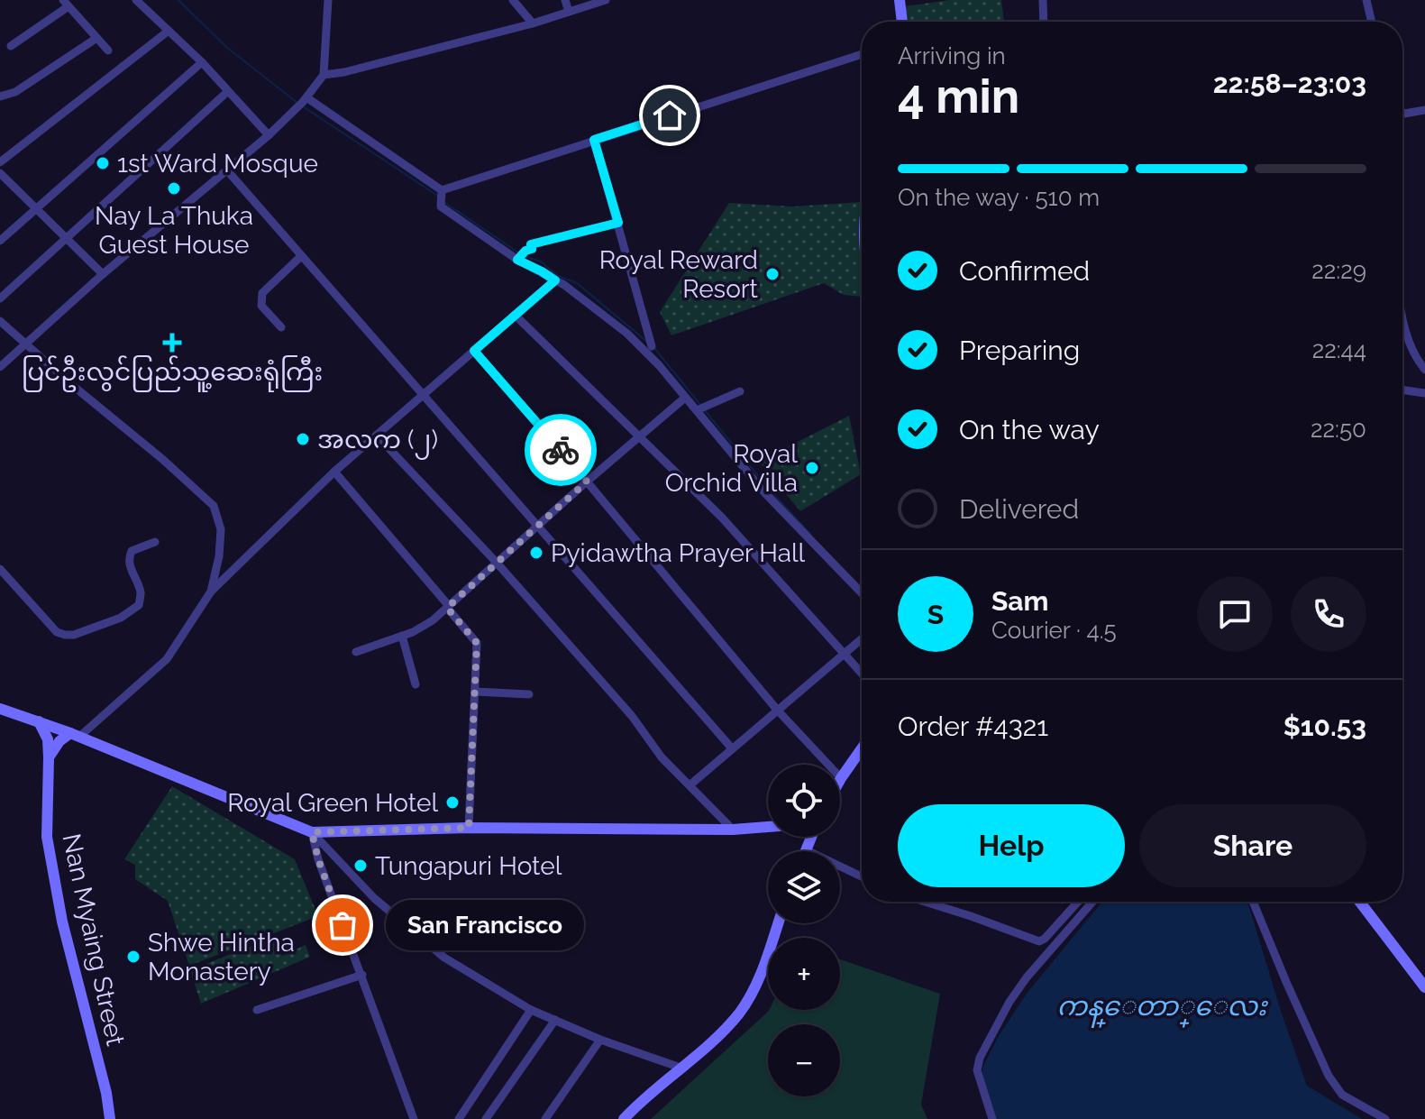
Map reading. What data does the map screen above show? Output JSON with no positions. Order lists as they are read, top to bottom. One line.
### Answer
{"streets":{"street":["Nan Myaing Street"]},"water":["ကန္ေတာ္ေလး"],"places":{"other":["1st Ward Mosque","Nay La Thuka Guest House","Royal Reward Resort","အလက (၂)","Royal Orchid Villa","Pyidawtha Prayer Hall","Royal Green Hotel","Tungapuri Hotel","San Francisco","Shwe Hintha Monastery"],"health":["ပြင်ဦးလွင်ပြည်သူ့ဆေးရုံကြီး"]},"page":{"heading":["4 min","Arriving in","22:58–23:03"],"panel":["Sam","Courier · 4.5","Order #4321","$10.53"],"bar":"On the way · 510 m","list":[["Confirmed","22:29"],["Preparing","22:44"],["On the way","22:50"],"Delivered"],"round":"S","map_buttons":["+","−"],"buttons":["Help","Share"],"bubble":"San Francisco"}}
